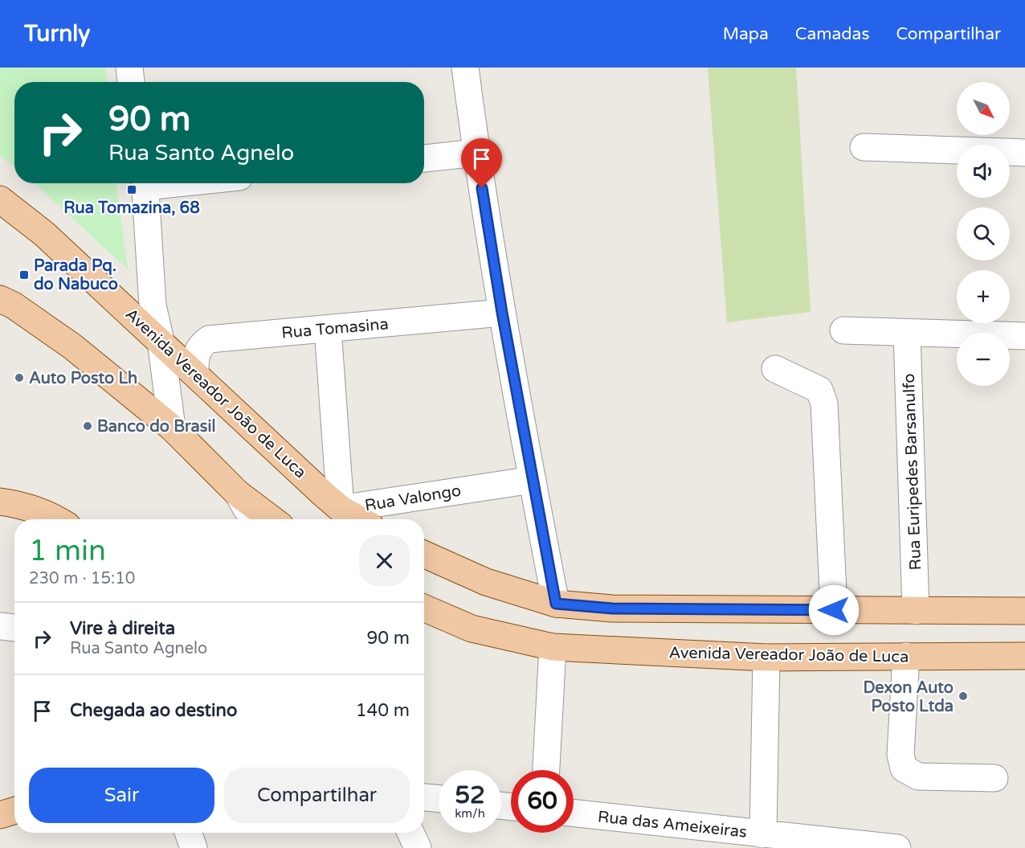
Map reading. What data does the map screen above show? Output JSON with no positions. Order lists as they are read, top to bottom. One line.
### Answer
{"streets":{"main road":["Avenida Vereador João de Luca"],"street":["Rua Tomasina","Rua Euripedes Barsanulfo","Rua Valongo","Rua das Ameixeiras"]},"crossings":[["Rua Tomasina","Avenida Vereador João de Luca"],["Rua Tomasina","Rua Valongo"],["Avenida Vereador João de Luca","Rua Valongo"]],"places":{"transit":["Rua Tomazina, 68","Parada Pq. do Nabuco"],"other":["Auto Posto Lh","Banco do Brasil","Dexon Auto Posto Ltda"]},"north":"bottom right","page":{"header":"Turnly","nav":["Mapa","Camadas","Compartilhar"],"map_buttons":["+","−"],"turn":["90 m","Rua Santo Agnelo"],"heading":["1 min","230 m · 15:10"],"list":[{"name":"Vire à direita","note":"Rua Santo Agnelo","value":"90 m"},{"name":"Chegada ao destino","value":"140 m"}],"buttons":["Sair","Compartilhar"],"speed":"52 km/h","limit":"60"}}
